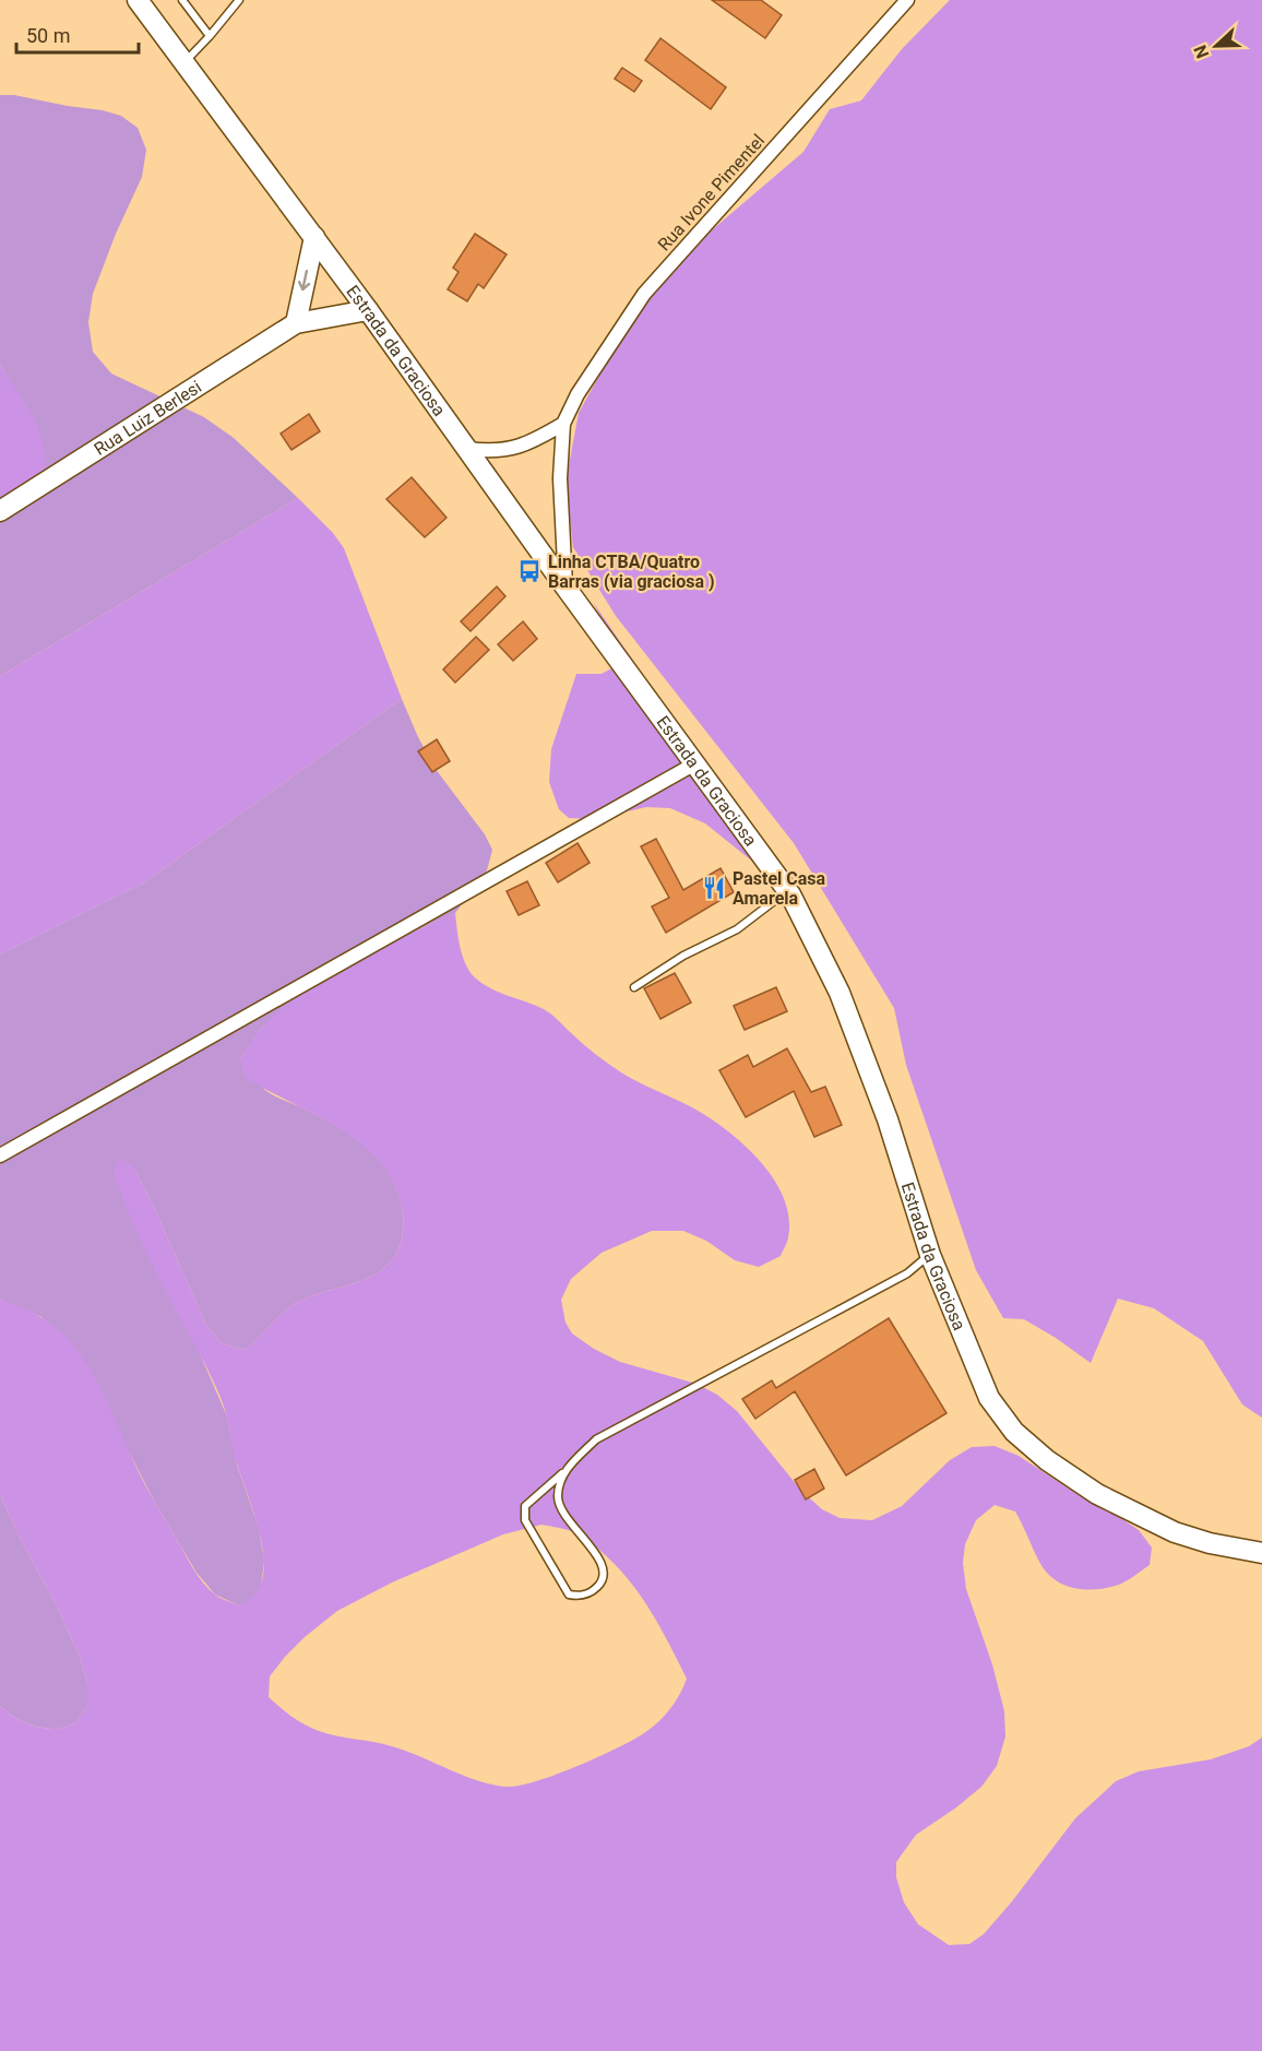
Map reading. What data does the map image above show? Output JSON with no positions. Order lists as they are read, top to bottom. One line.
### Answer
{"streets":{"main road":["Estrada da Graciosa","Rua Luiz Berlesi"],"street":["Rua Ivone Pimentel"]},"crossings":[["Rua Ivone Pimentel","Estrada da Graciosa"],["Estrada da Graciosa","Rua Luiz Berlesi"]],"places":{"bus stop":["Linha CTBA/Quatro Barras (via graciosa )"],"restaurant":["Pastel Casa Amarela"]},"scale_bar":"50 m","north":"left"}
